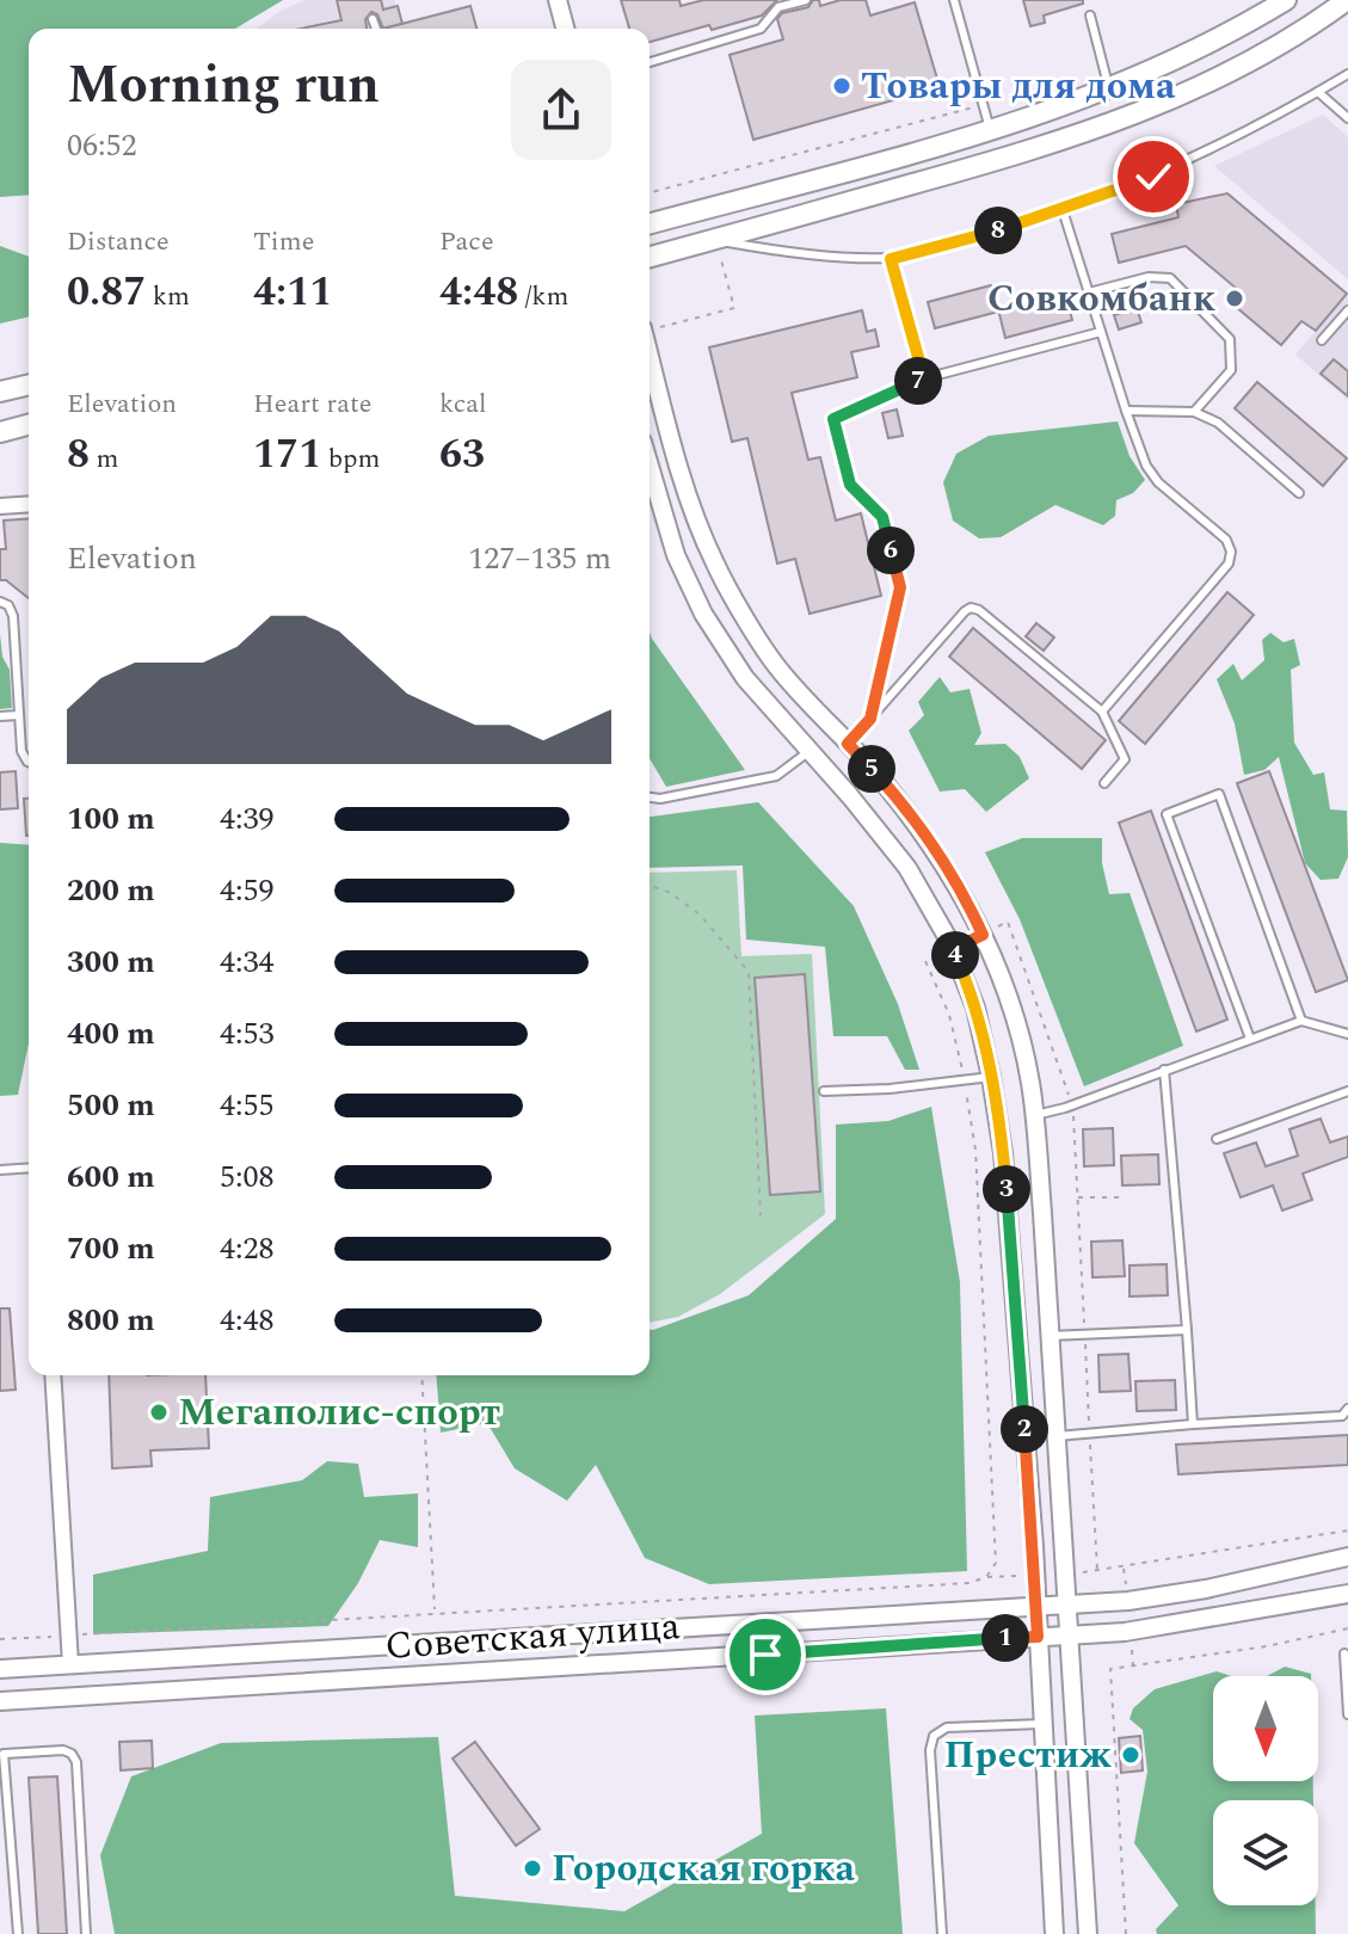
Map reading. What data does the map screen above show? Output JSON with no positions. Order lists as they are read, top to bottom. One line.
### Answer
{"streets":{"street":["Советская улица"]},"places":["Товары для дома","Совкомбанк","Мегаполис-спорт","Престиж","Городская горка"],"north":"bottom","page":{"heading":["Morning run","06:52"],"stats":[["Distance","0.87 km"],["Time","4:11"],["Pace","4:48 /km"],["Elevation","8 m"],["Heart rate","171 bpm"],["kcal","63"]],"pins":["8","7","6","5","4","3","2","1"],"chart":["Elevation","127–135 m"],"list":[{"name":"100 m","note":"4:39"},{"name":"200 m","note":"4:59"},{"name":"300 m","note":"4:34"},{"name":"400 m","note":"4:53"},{"name":"500 m","note":"4:55"},{"name":"600 m","note":"5:08"},{"name":"700 m","note":"4:28"},{"name":"800 m","note":"4:48"}]}}
